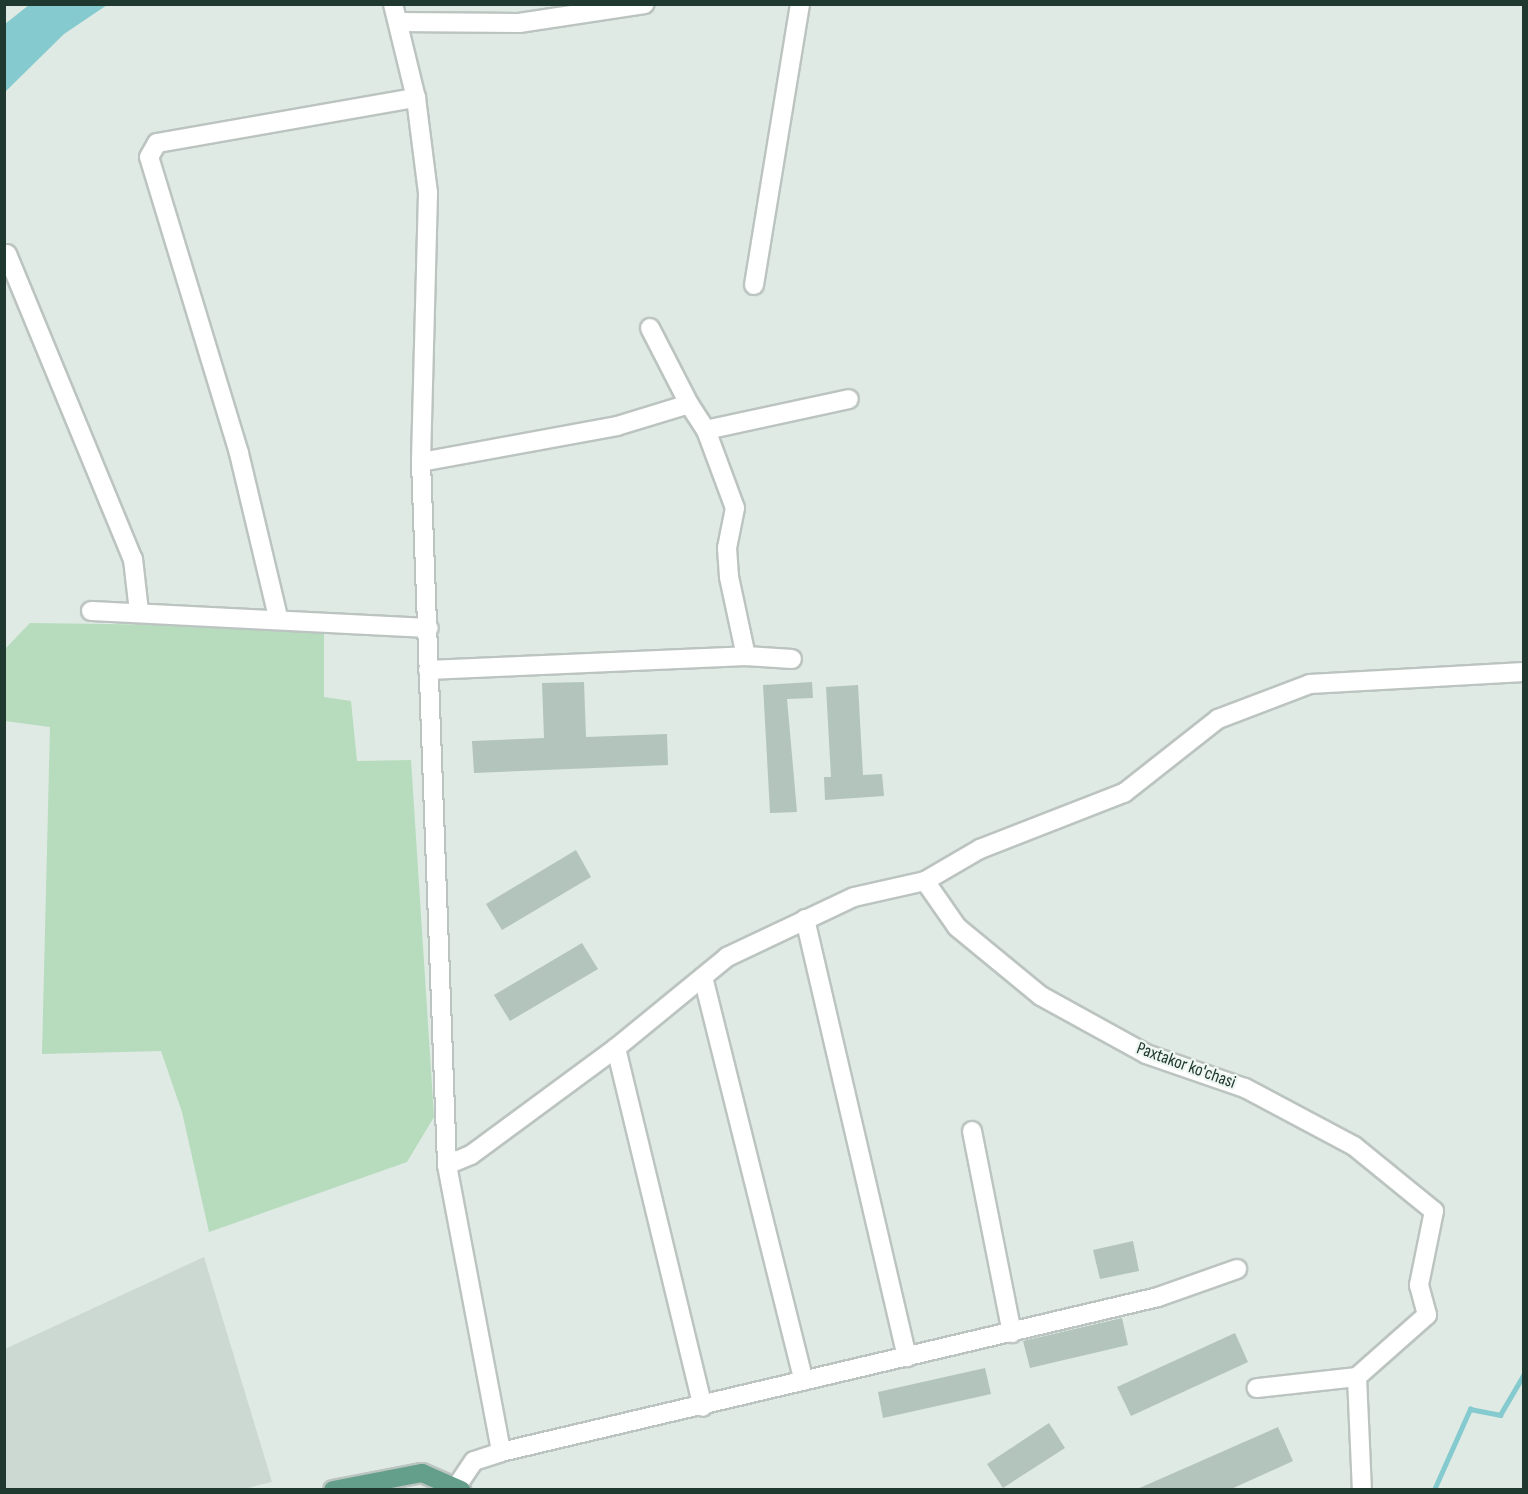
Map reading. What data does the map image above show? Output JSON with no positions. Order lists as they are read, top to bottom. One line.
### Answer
{"streets":{"street":["Paxtakor ko'chasi"]}}
